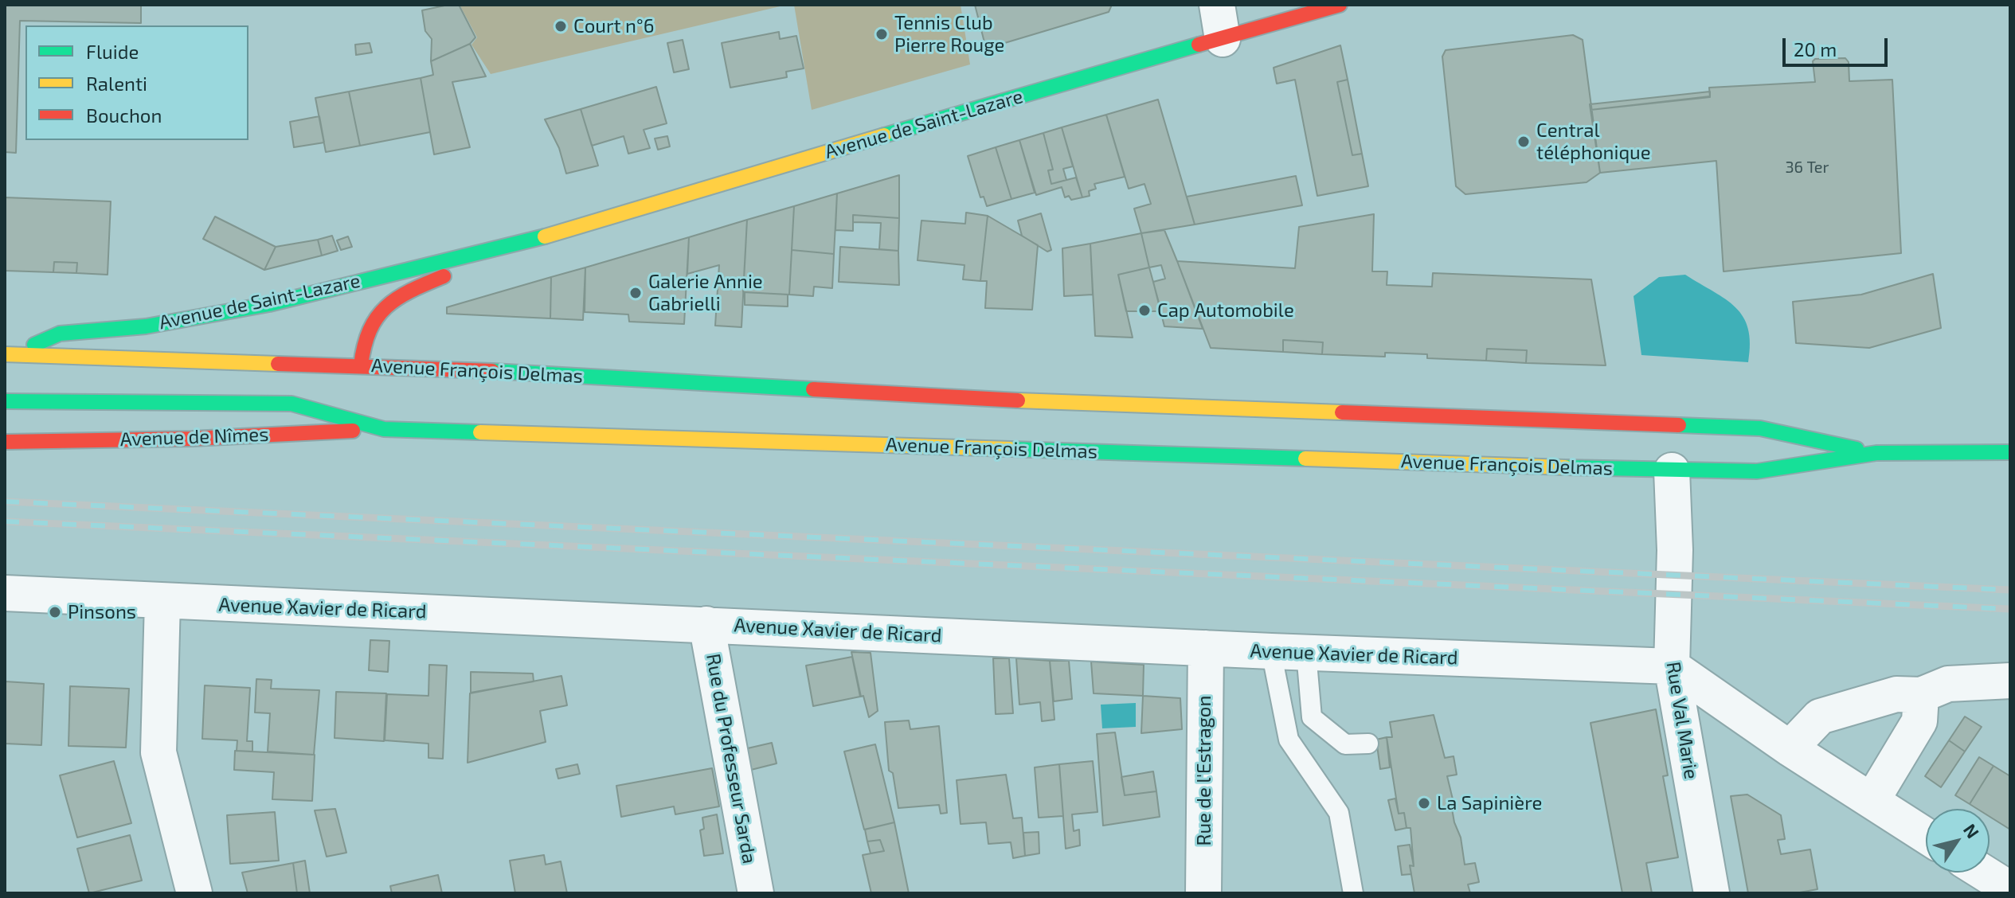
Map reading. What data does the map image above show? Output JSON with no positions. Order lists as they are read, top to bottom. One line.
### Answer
{"streets":{"main road":["Avenue de Saint-Lazare","Avenue François Delmas","Avenue de Nîmes"],"street":["Avenue Xavier de Ricard","Rue Val Marie","Rue du Professeur Sarda","Rue de l'Estragon"]},"crossings":[["Avenue de Saint-Lazare","Avenue François Delmas"],["Avenue François Delmas","Avenue de Nîmes"],["Avenue François Delmas","Rue Val Marie"],["Avenue Xavier de Ricard","Rue Val Marie"],["Avenue Xavier de Ricard","Rue du Professeur Sarda"],["Avenue Xavier de Ricard","Rue de l'Estragon"]],"places":["Court n°6","Tennis Club Pierre Rouge","Central téléphonique","Galerie Annie Gabrielli","Cap Automobile","Pinsons","La Sapinière"],"house_numbers":["36 Ter"],"legend":["Fluide","Ralenti","Bouchon"],"scale_bar":"20 m","north":"top right"}
